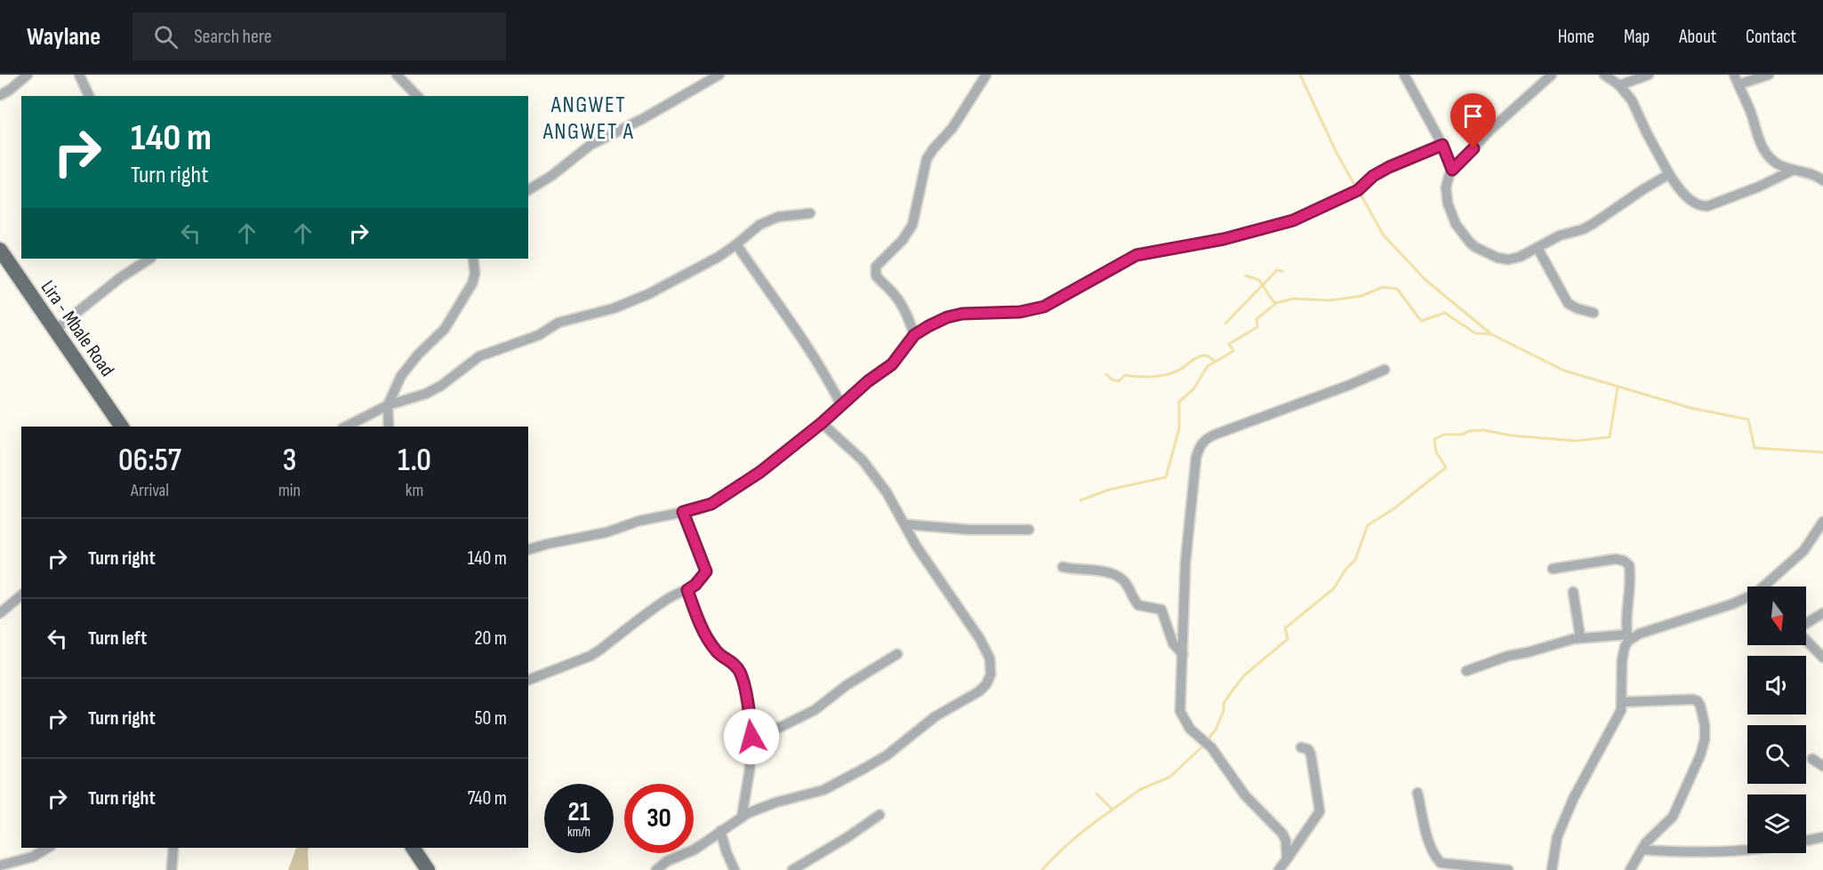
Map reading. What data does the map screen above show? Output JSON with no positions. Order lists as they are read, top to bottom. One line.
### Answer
{"streets":{"main road":["Lira - Mbale Road"]},"districts":["ANGWET ANGWET A"],"north":"bottom","page":{"header":"Waylane","search":"Search here","nav":["Home","Map","About","Contact"],"turn":["140 m","Turn right"],"eta":["06:57","Arrival","3","min","1.0","km"],"list":[{"name":"Turn right","value":"140 m"},{"name":"Turn left","value":"20 m"},{"name":"Turn right","value":"50 m"},{"name":"Turn right","value":"740 m"}],"speed":"21 km/h","limit":"30"}}
